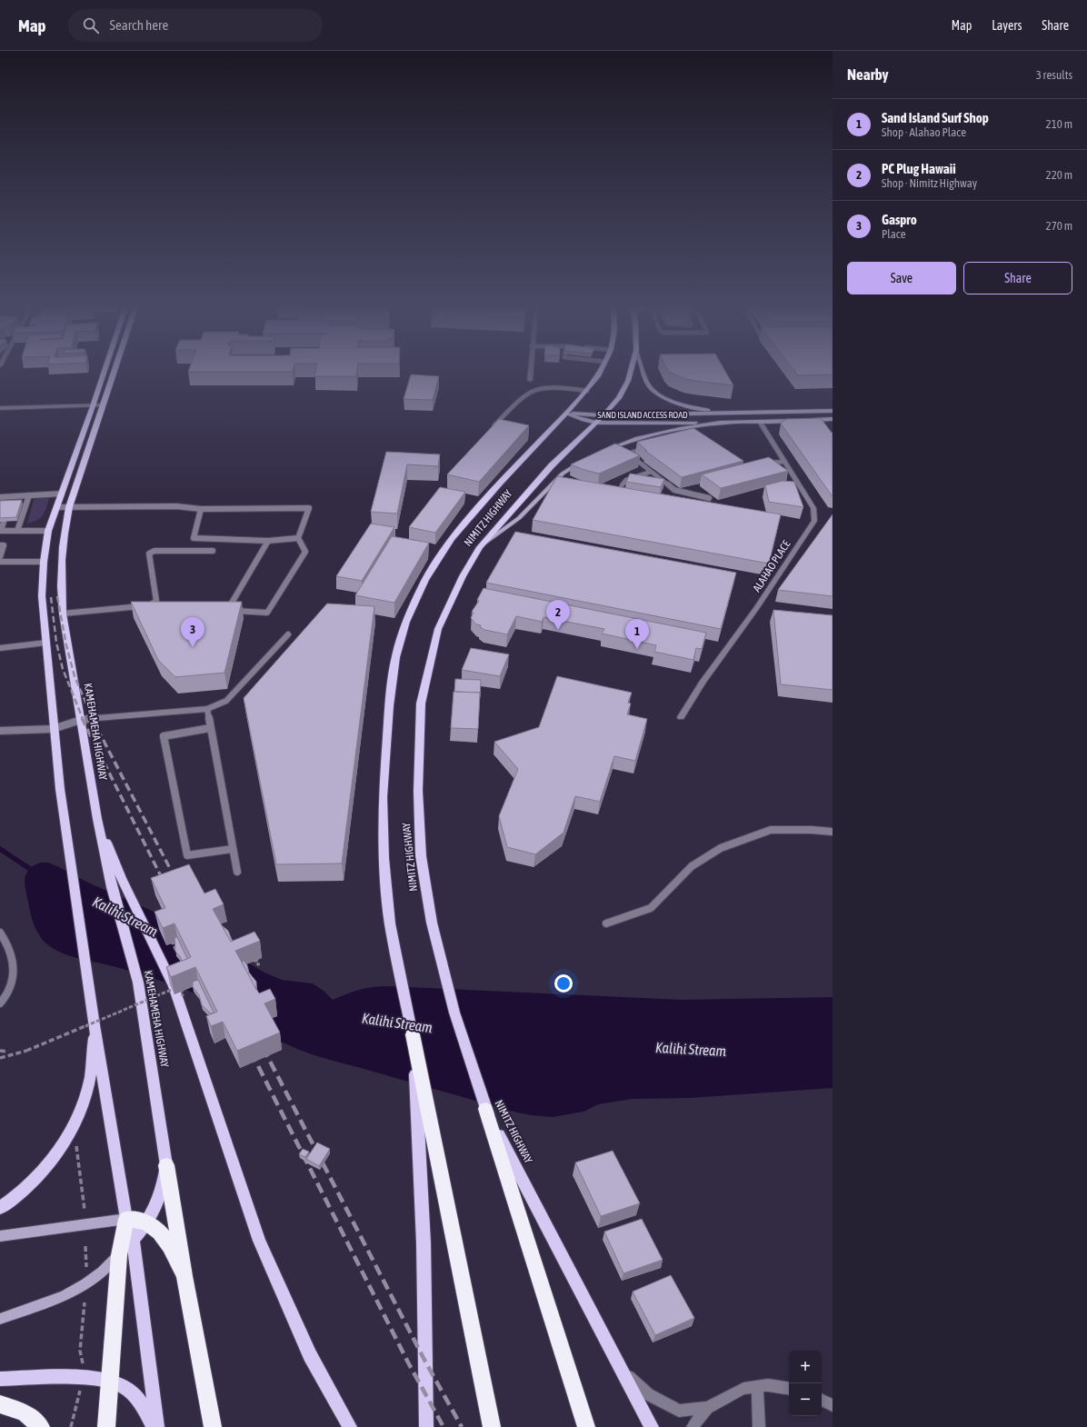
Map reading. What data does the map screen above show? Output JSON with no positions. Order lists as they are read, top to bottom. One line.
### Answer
{"streets":{"main road":["SAND ISLAND ACCESS ROAD","NIMITZ HIGHWAY","KAMEHAMEHA HIGHWAY"],"street":["ALAHAO PLACE"]},"crossings":[["SAND ISLAND ACCESS ROAD","NIMITZ HIGHWAY"],["SAND ISLAND ACCESS ROAD","ALAHAO PLACE"]],"water":["Kalihi Stream"],"page":{"header":"Map","search":"Search here","nav":["Map","Layers","Share"],"heading":["Nearby","3 results"],"list":[{"mark":"1","name":"Sand Island Surf Shop","note":"Shop · Alahao Place","value":"210 m"},{"mark":"2","name":"PC Plug Hawaii","note":"Shop · Nimitz Highway","value":"220 m"},{"mark":"3","name":"Gaspro","note":"Place","value":"270 m"}],"buttons":["Save","Share"],"pins":["2","3","1"],"map_buttons":["+","−"]}}
